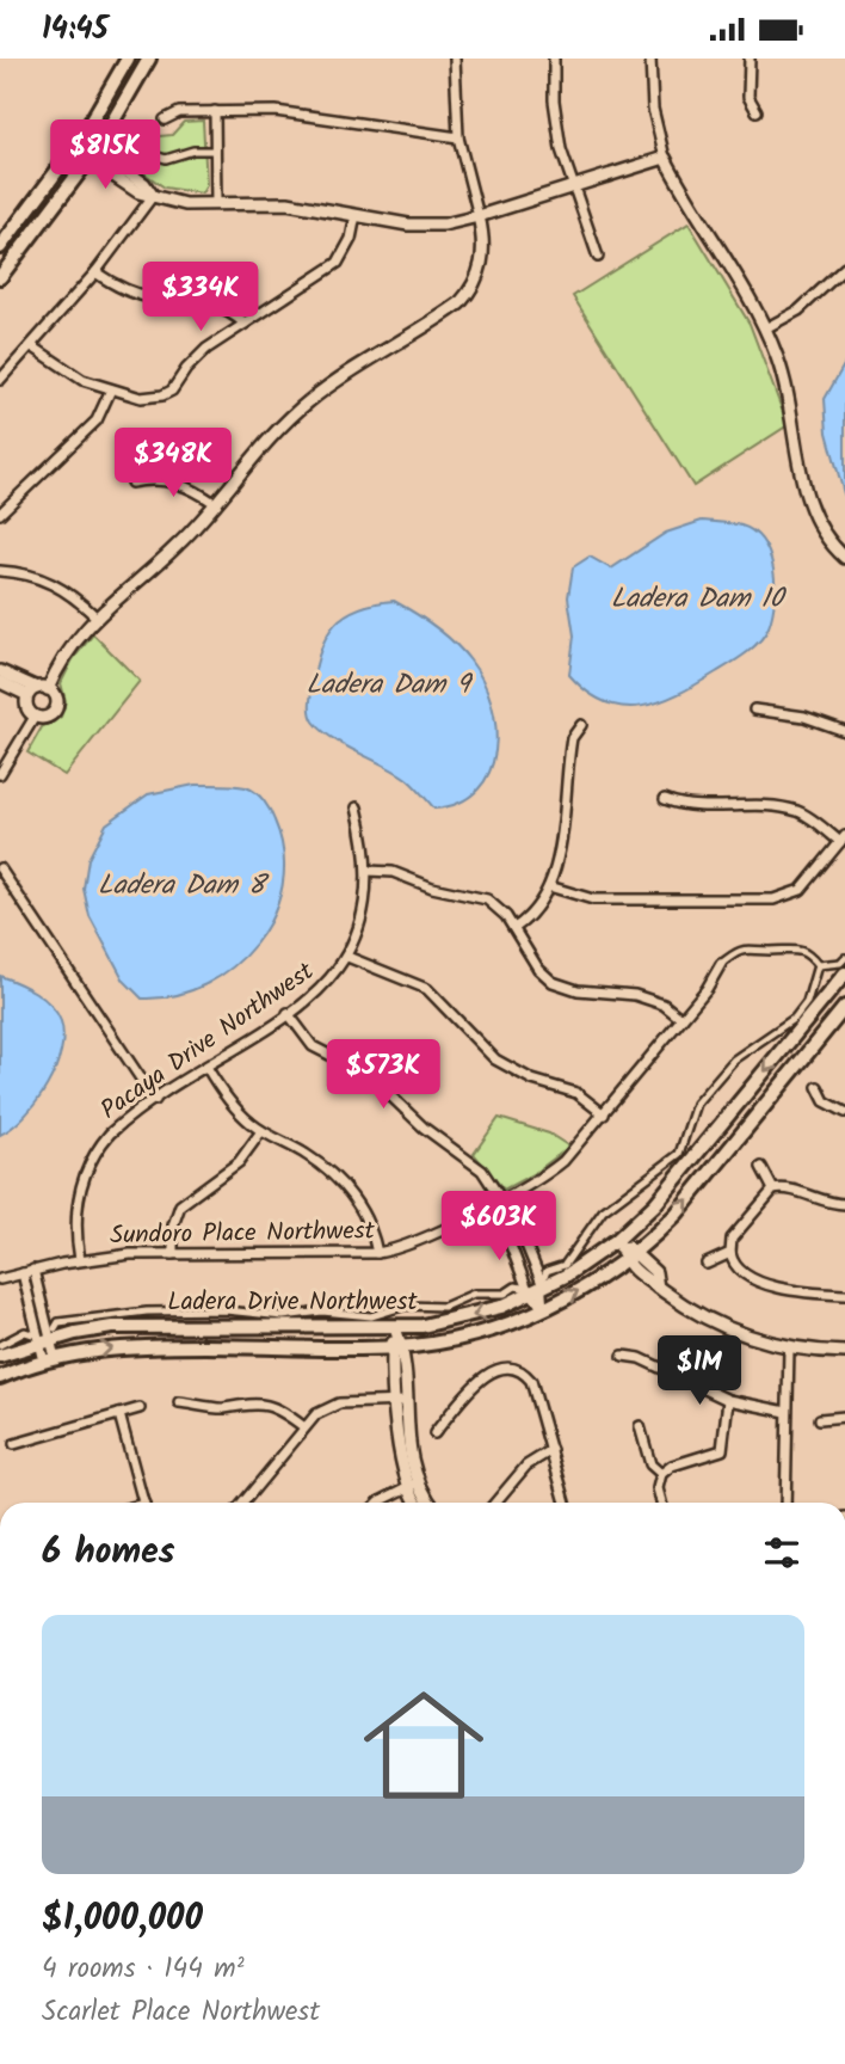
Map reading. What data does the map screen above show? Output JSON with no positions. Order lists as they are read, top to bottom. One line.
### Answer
{"streets":{"main road":["Ladera Drive Northwest"],"street":["Pacaya Drive Northwest","Sundoro Place Northwest"]},"crossings":[["Pacaya Drive Northwest","Sundoro Place Northwest"]],"water":["Ladera Dam 10","Ladera Dam 9","Ladera Dam 8"],"page":{"status":"14:45","price":["$815K","$334K","$348K","$573K","$603K","$1M"],"heading":"6 homes","list":[{"name":"$1,000,000","note":"4 rooms · 144 m² · Scarlet Place Northwest"}]}}
